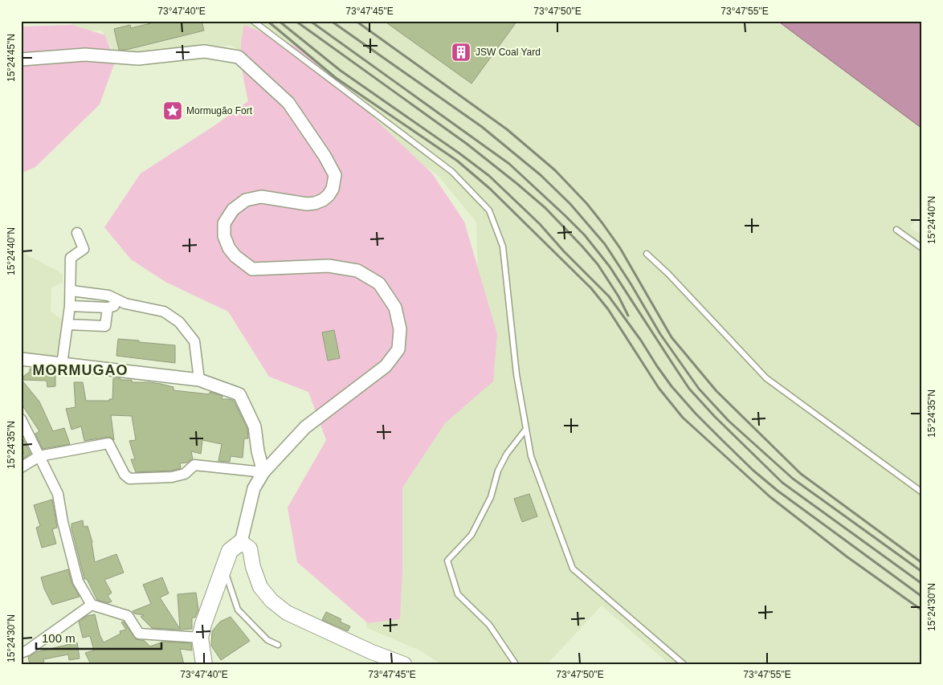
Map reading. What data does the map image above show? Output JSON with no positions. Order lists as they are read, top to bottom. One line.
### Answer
{"districts":["MORMUGAO"],"places":{"building":["JSW Coal Yard"],"place":["Mormugão Fort"]},"scale_bar":"100 m","coordinates":["73°47'40\"E","73°47'45\"E","73°47'50\"E","73°47'55\"E","15°24'45\"N","15°24'40\"N","15°24'35\"N","15°24'30\"N"]}
